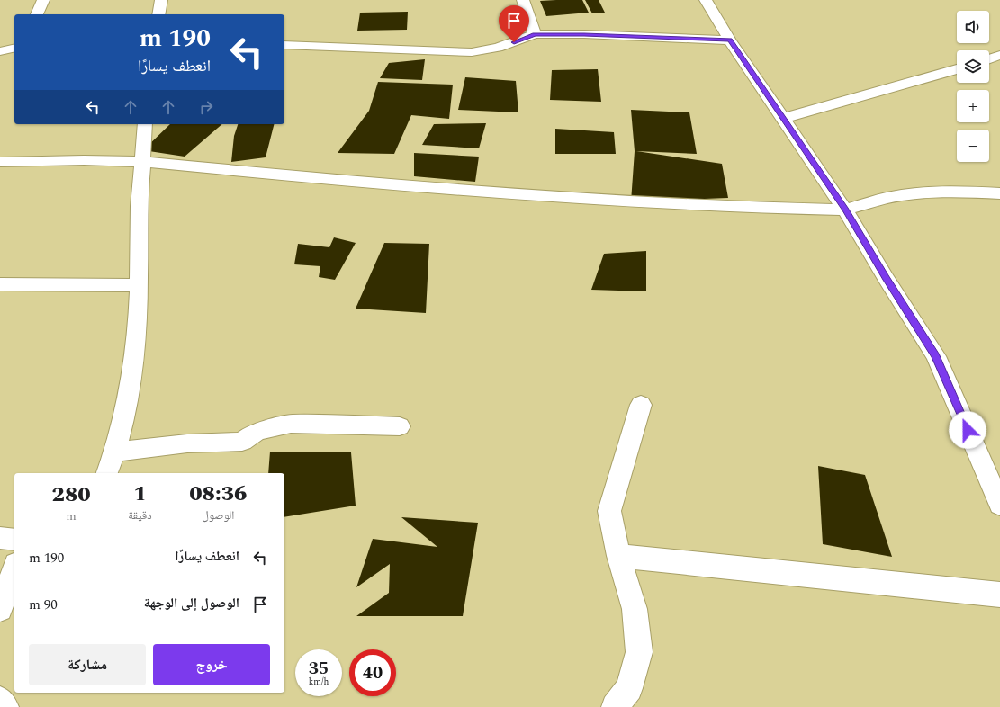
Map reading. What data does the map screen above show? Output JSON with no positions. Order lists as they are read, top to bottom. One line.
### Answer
{"page":{"map_buttons":["+","−"],"turn":["190 m","انعطف يسارًا"],"eta":["08:36","الوصول","1","دقيقة","280","m"],"list":[{"name":"انعطف يسارًا","value":"190 m"},{"name":"الوصول إلى الوجهة","value":"90 m"}],"buttons":["خروج","مشاركة"],"speed":"35 km/h","limit":"40"}}
